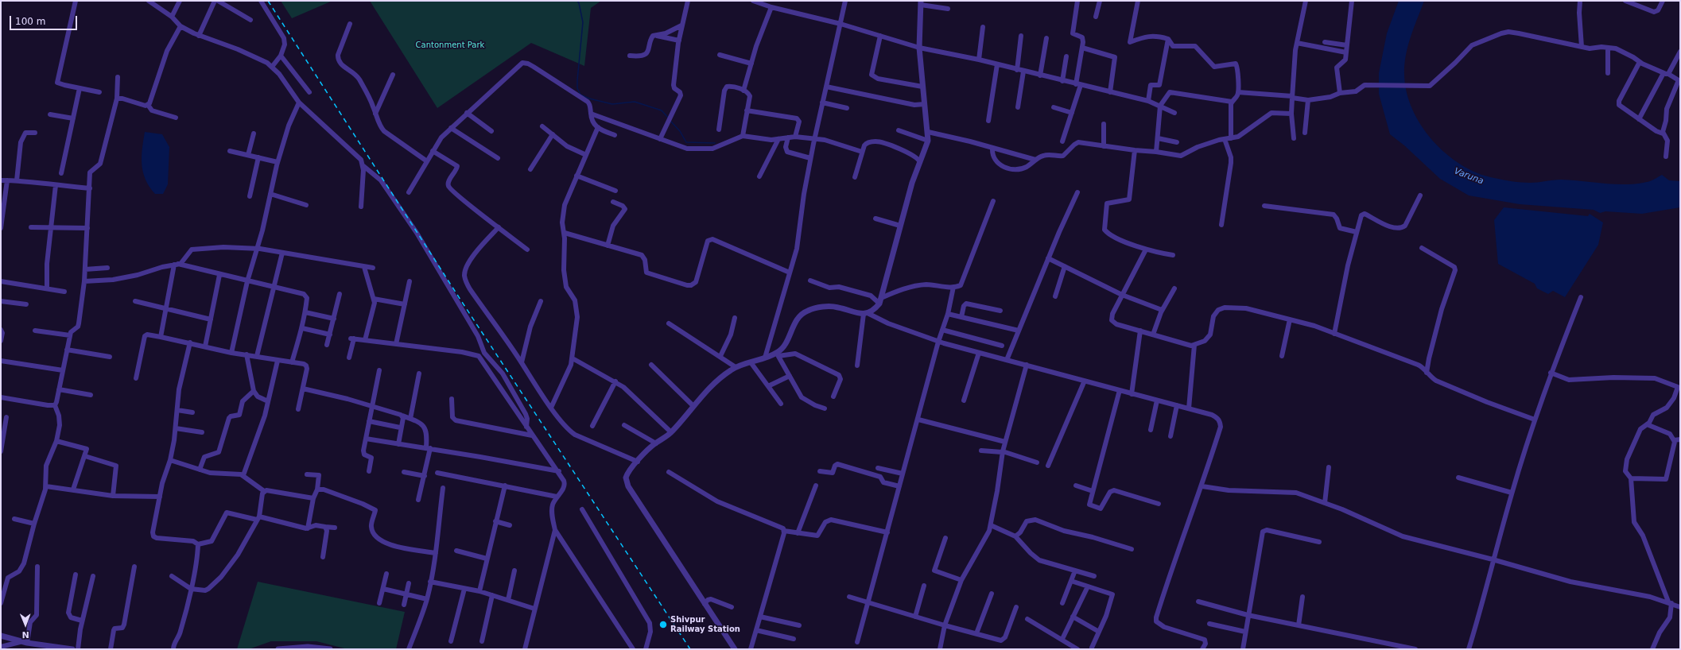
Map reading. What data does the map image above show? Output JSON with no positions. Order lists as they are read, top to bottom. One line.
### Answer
{"water":["Varuna"],"parks":["Cantonment Park"],"places":["Shivpur Railway Station"],"scale_bar":"100 m","north":"bottom"}
